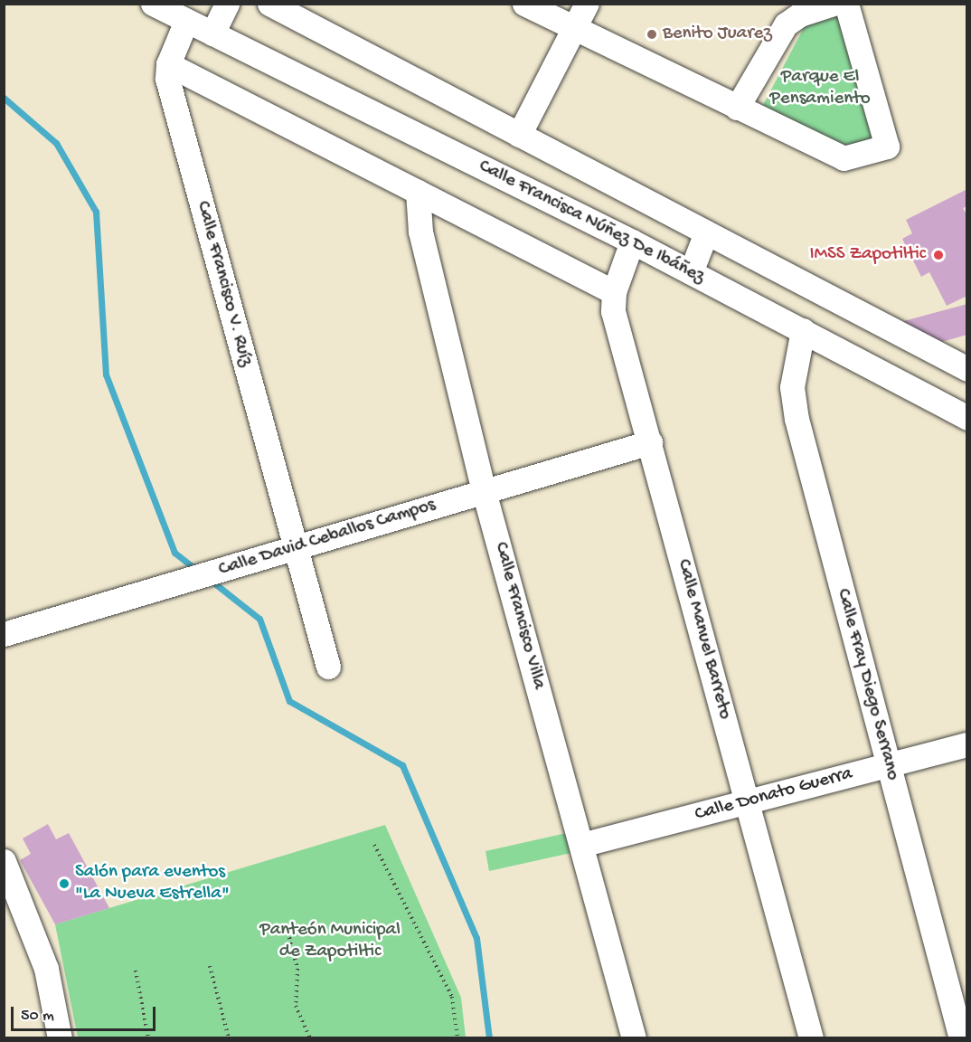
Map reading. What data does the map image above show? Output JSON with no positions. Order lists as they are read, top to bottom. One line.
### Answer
{"streets":{"street":["Calle Francisca Núñez De Ibáñez","Calle Francisco V. Ruíz","Calle David Ceballos Campos","Calle Francisco Villa","Calle Manuel Barreto","Calle Fray Diego Serrano","Calle Donato Guerra"]},"crossings":[["Calle Francisca Núñez De Ibáñez","Calle Francisco V. Ruíz"],["Calle Francisca Núñez De Ibáñez","Calle Manuel Barreto"],["Calle Francisca Núñez De Ibáñez","Calle Fray Diego Serrano"],["Calle Francisco V. Ruíz","Calle David Ceballos Campos"],["Calle David Ceballos Campos","Calle Francisco Villa"],["Calle David Ceballos Campos","Calle Manuel Barreto"],["Calle Francisco Villa","Calle Donato Guerra"],["Calle Manuel Barreto","Calle Donato Guerra"],["Calle Fray Diego Serrano","Calle Donato Guerra"]],"parks":["Parque El Pensamiento","Panteón Municipal de Zapotiltic"],"places":["Benito Juarez","IMSS Zapotiltic","Salón para eventos \"La Nueva Estrella\""],"scale_bar":"50 m"}
